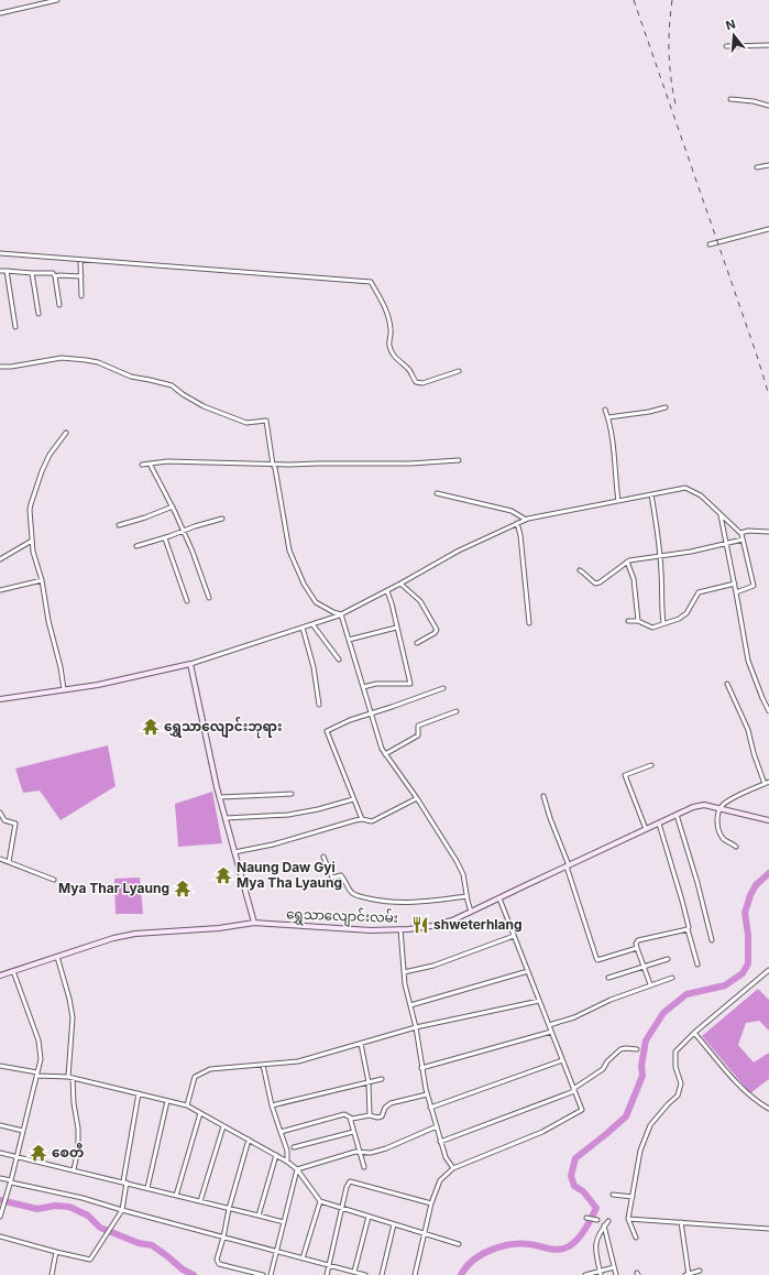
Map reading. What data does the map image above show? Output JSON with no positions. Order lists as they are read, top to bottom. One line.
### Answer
{"streets":{"street":["ရွှေသာလျောင်းလမ်း"]},"places":{"temple":["ရွှေသာလျောင်းဘုရား","Naung Daw Gyi Mya Tha Lyaung","Mya Thar Lyaung","စေတီ"],"restaurant":["shweterhlang"]},"north":"top"}
